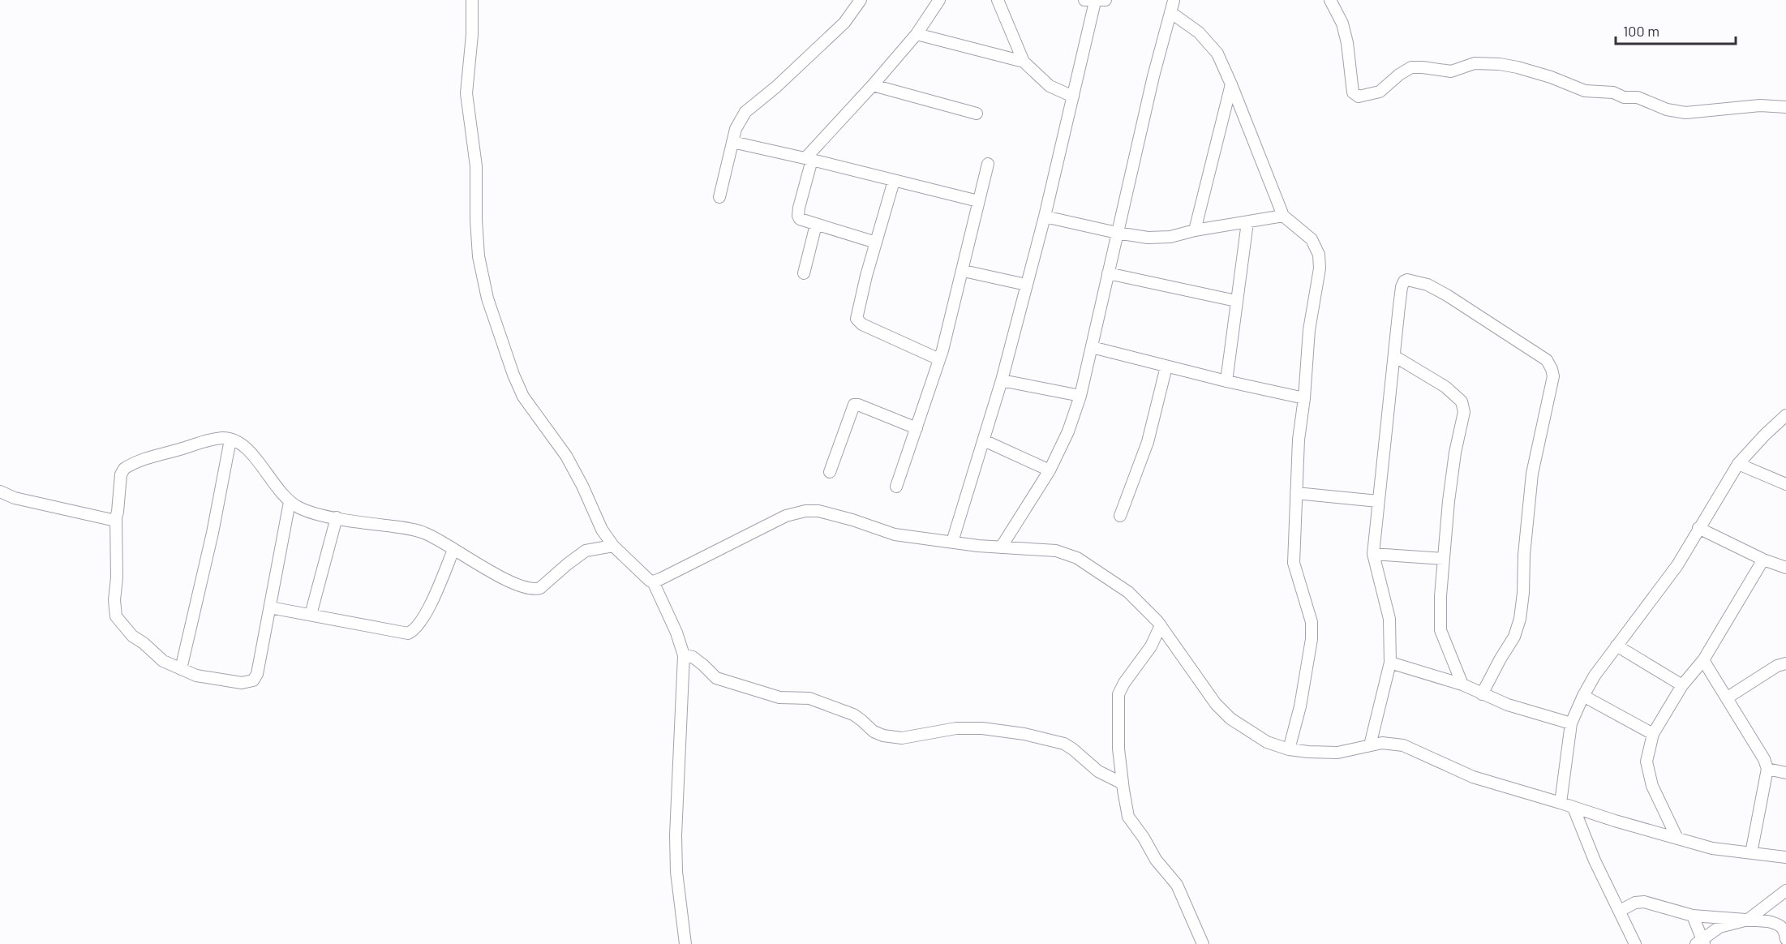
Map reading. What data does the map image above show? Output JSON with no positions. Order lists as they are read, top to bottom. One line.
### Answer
{"scale_bar":"100 m"}
